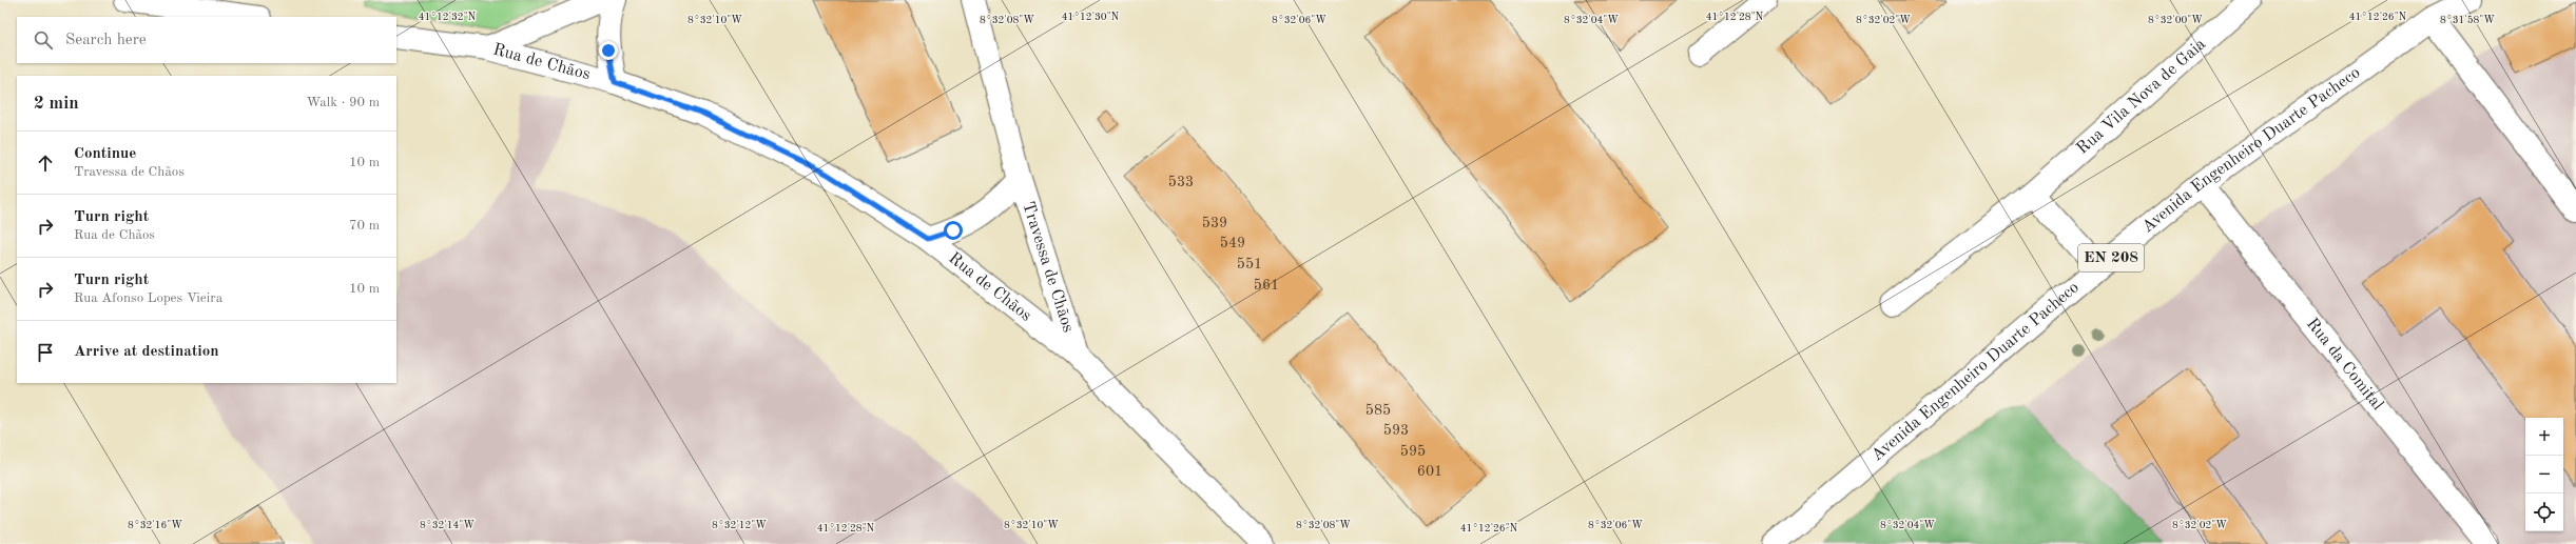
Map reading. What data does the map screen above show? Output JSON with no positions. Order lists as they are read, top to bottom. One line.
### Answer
{"streets":{"street":["Rua de Chãos","Rua Vila Nova de Gaia","Avenida Engenheiro Duarte Pacheco","EN 208","Travessa de Chãos","Rua da Comital"]},"crossings":[["Rua de Chãos","Travessa de Chãos"],["Avenida Engenheiro Duarte Pacheco","Rua da Comital"]],"house_numbers":["533","539","549","551","561","585","593","595","601"],"page":{"search":"Search here","heading":["2 min","Walk · 90 m"],"list":[["Continue","Travessa de Chãos","10 m"],["Turn right","Rua de Chãos","70 m"],["Turn right","Rua Afonso Lopes Vieira","10 m"],"Arrive at destination"],"map_buttons":["+","−"]},"coordinates":["41°12'32\"N","41°12'30\"N","41°12'28\"N","41°12'26\"N","8°32'08\"W","8°32'02\"W","8°32'10\"W","8°32'06\"W","8°32'04\"W","8°32'00\"W","8°31'58\"W","8°32'16\"W","8°32'14\"W","8°32'12\"W"]}
